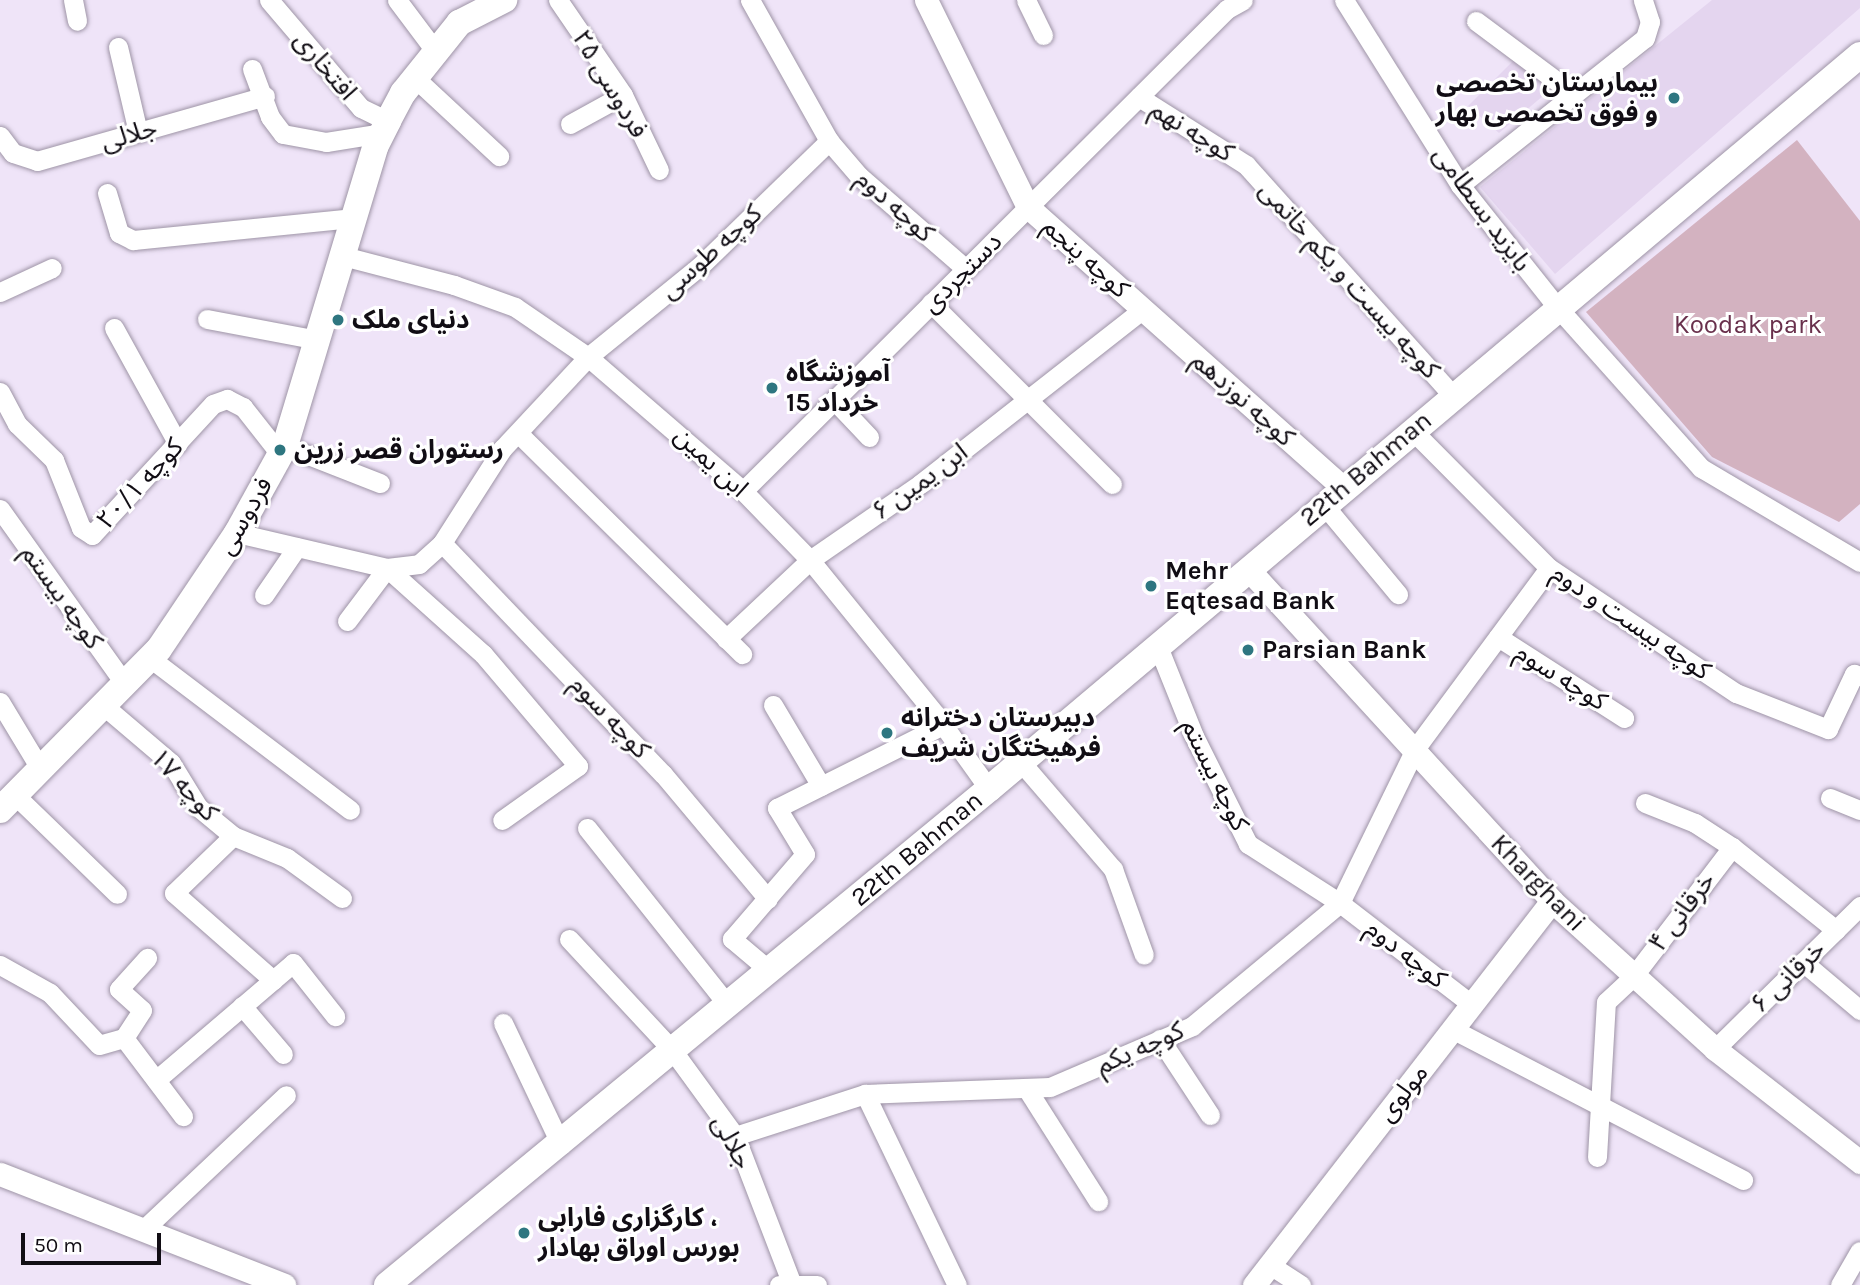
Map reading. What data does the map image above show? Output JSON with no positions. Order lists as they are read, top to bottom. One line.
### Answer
{"streets":{"main road":["22th Bahman","فردوسی"],"street":["افتخاری","فردوسی ۲۵","کوچه نهم","جلالی","کوچه دوم","بایزید بسطامی","کوچه طوسی","کوچه پنجم","دستجردی","کوچه بیست و یکم خاتمی","کوچه نوزدهم","ابن یمین","ابن یمین ۶","کوچه ۲۰/۱","کوچه بیستم","کوچه بیست و دوم","کوچه سوم","۱۷ کوچه","Kharghani","خرقانی ۴","خرقانی ۶","کوچه یکم","مولوی"]},"crossings":[["افتخاری","فردوسی"],["کوچه نهم","دستجردی"],["کوچه نهم","کوچه بیست و یکم خاتمی"],["جلالی","22th Bahman"],["جلالی","کوچه یکم"],["کوچه دوم","کوچه طوسی"],["کوچه دوم","دستجردی"],["کوچه دوم","کوچه بیستم"],["کوچه دوم","کوچه یکم"],["کوچه دوم","مولوی"],["بایزید بسطامی","22th Bahman"],["کوچه طوسی","ابن یمین"],["کوچه طوسی","کوچه سوم"],["کوچه پنجم","دستجردی"],["کوچه پنجم","کوچه نوزدهم"],["دستجردی","ابن یمین"],["کوچه بیست و یکم خاتمی","22th Bahman"],["کوچه نوزدهم","22th Bahman"],["ابن یمین","22th Bahman"],["ابن یمین","ابن یمین ۶"],["ابن یمین","فردوسی"],["22th Bahman","کوچه بیستم"],["22th Bahman","کوچه بیست و دوم"],["22th Bahman","Kharghani"],["کوچه ۲۰/۱","فردوسی"],["فردوسی","کوچه بیستم"],["فردوسی","۱۷ کوچه"],["کوچه بیستم","کوچه یکم"],["Kharghani","خرقانی ۴"],["Kharghani","خرقانی ۶"],["Kharghani","کوچه یکم"],["Kharghani","مولوی"]],"parks":["Koodak park"],"places":["بیمارستان تخصصی و فوق تخصصی بهار","دنیای ملک","آموزشگاه 15 خرداد","رستوران قصر زرین","Mehr Eqtesad Bank","Parsian Bank","دبیرستان دخترانه فرهیختگان شریف","کارگزاری فارابی ، بورس اوراق بهادار"],"scale_bar":"50 m"}
